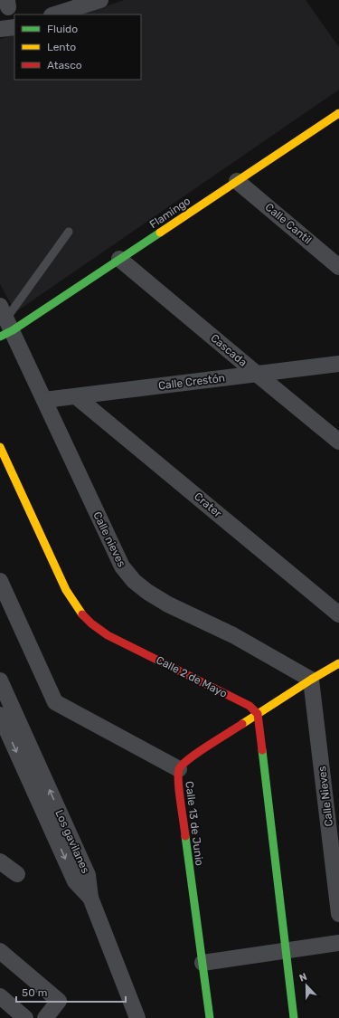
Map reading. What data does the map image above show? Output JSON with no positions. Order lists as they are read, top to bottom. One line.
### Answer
{"streets":{"street":["Flamingo","Calle Cantil","Cascada","Calle Crestón","Crater","Calle nieves","Calle 2 de Mayo","Calle Nieves","Calle 13 de Junio","Los gavilanes"]},"crossings":[["Flamingo","Calle Cantil"],["Flamingo","Cascada"],["Flamingo","Calle nieves"],["Cascada","Calle Crestón"],["Calle Crestón","Crater"],["Calle Crestón","Calle nieves"],["Calle nieves","Calle Nieves"],["Calle nieves","Calle 13 de Junio"],["Calle 2 de Mayo","Calle 13 de Junio"],["Calle Nieves","Calle 13 de Junio"]],"legend":["Fluido","Lento","Atasco"],"scale_bar":"50 m","north":"top"}
